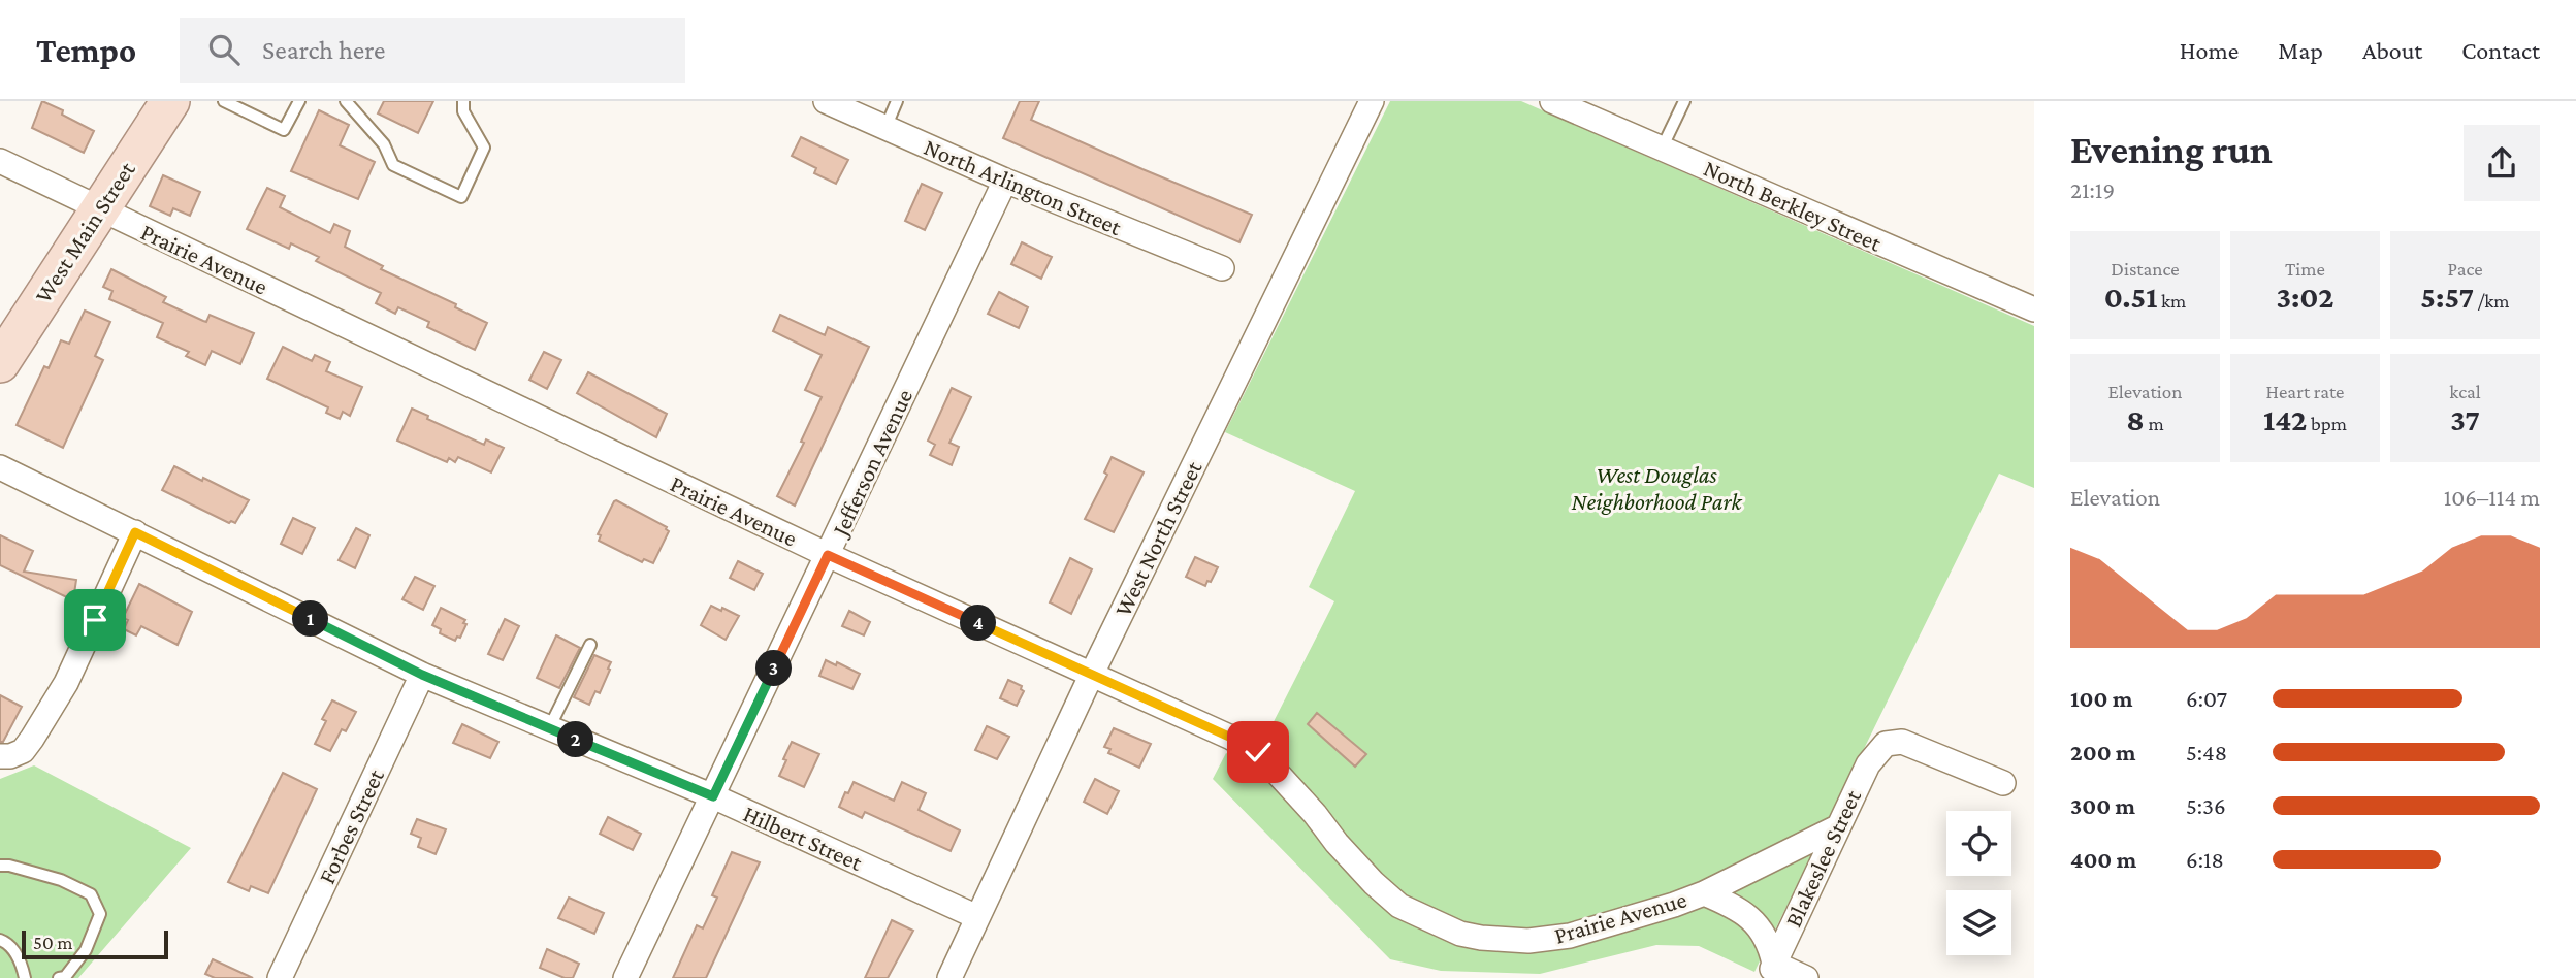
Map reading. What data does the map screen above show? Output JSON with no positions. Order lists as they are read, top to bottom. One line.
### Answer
{"streets":{"main road":["West Main Street"],"street":["North Arlington Street","North Berkley Street","Prairie Avenue","Jefferson Avenue","West North Street","Forbes Street","Hilbert Street","Blakeslee Street"]},"crossings":[["North Arlington Street","Jefferson Avenue"],["West Main Street","Prairie Avenue"],["Prairie Avenue","Jefferson Avenue"],["Prairie Avenue","West North Street"],["Prairie Avenue","Blakeslee Street"],["Jefferson Avenue","Hilbert Street"],["West North Street","Hilbert Street"],["Forbes Street","Hilbert Street"]],"parks":["West Douglas Neighborhood Park"],"scale_bar":"50 m","page":{"header":"Tempo","search":"Search here","nav":["Home","Map","About","Contact"],"heading":["Evening run","21:19"],"stats":[["Distance","0.51 km"],["Time","3:02"],["Pace","5:57 /km"],["Elevation","8 m"],["Heart rate","142 bpm"],["kcal","37"]],"chart":["Elevation","106–114 m"],"pins":["1","4","3","2"],"list":[{"name":"100 m","note":"6:07"},{"name":"200 m","note":"5:48"},{"name":"300 m","note":"5:36"},{"name":"400 m","note":"6:18"}],"scale":"50 m"}}
